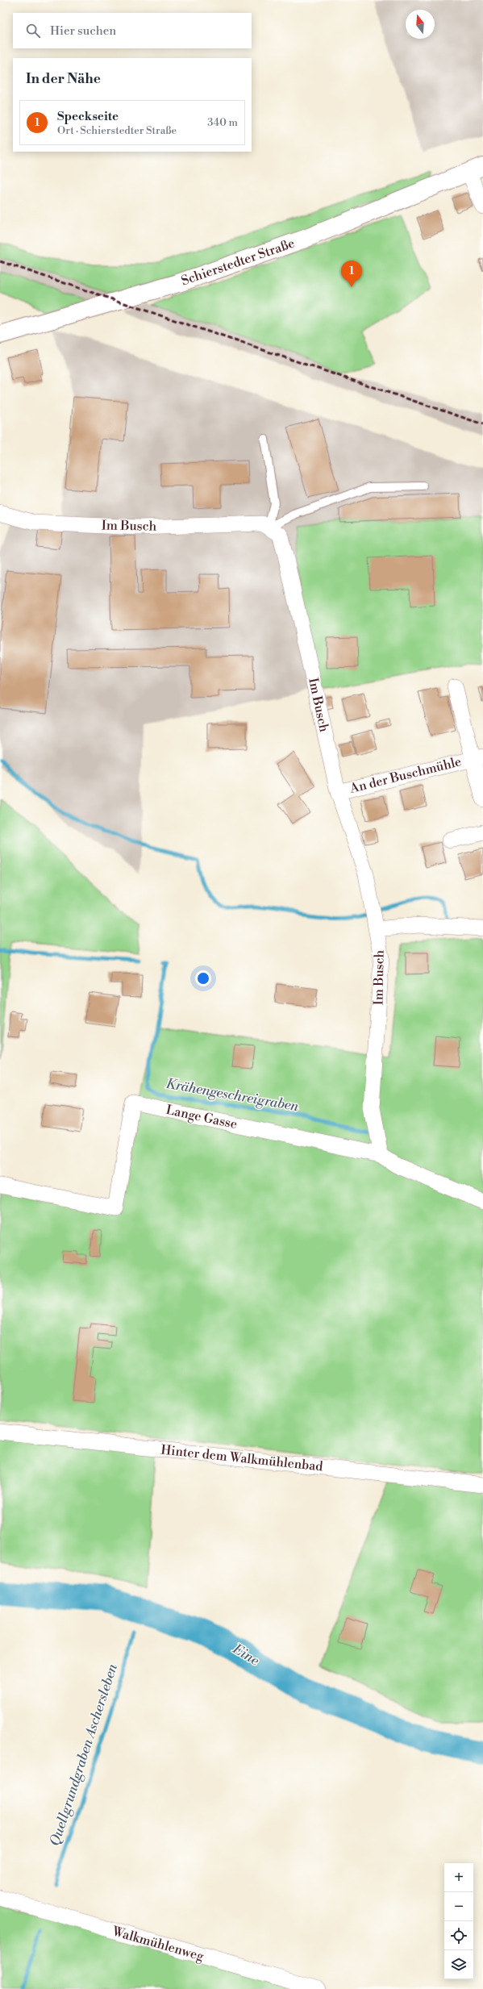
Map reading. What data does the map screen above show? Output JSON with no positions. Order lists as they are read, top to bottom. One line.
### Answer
{"streets":{"street":["Schierstedter Straße","Im Busch","An der Buschmühle","Lange Gasse","Hinter dem Walkmühlenbad","Walkmühlenweg"]},"crossings":[["Im Busch","An der Buschmühle"],["Im Busch","Lange Gasse"]],"water":["Krähengeschreigraben","Eine","Quellgrundgraben Aschersleben"],"north":"top","page":{"search":"Hier suchen","heading":"In der Nähe","list":[{"mark":"1","name":"Speckseite","note":"Ort · Schierstedter Straße","value":"340 m"}],"pins":"1","map_buttons":["+","−"]}}
